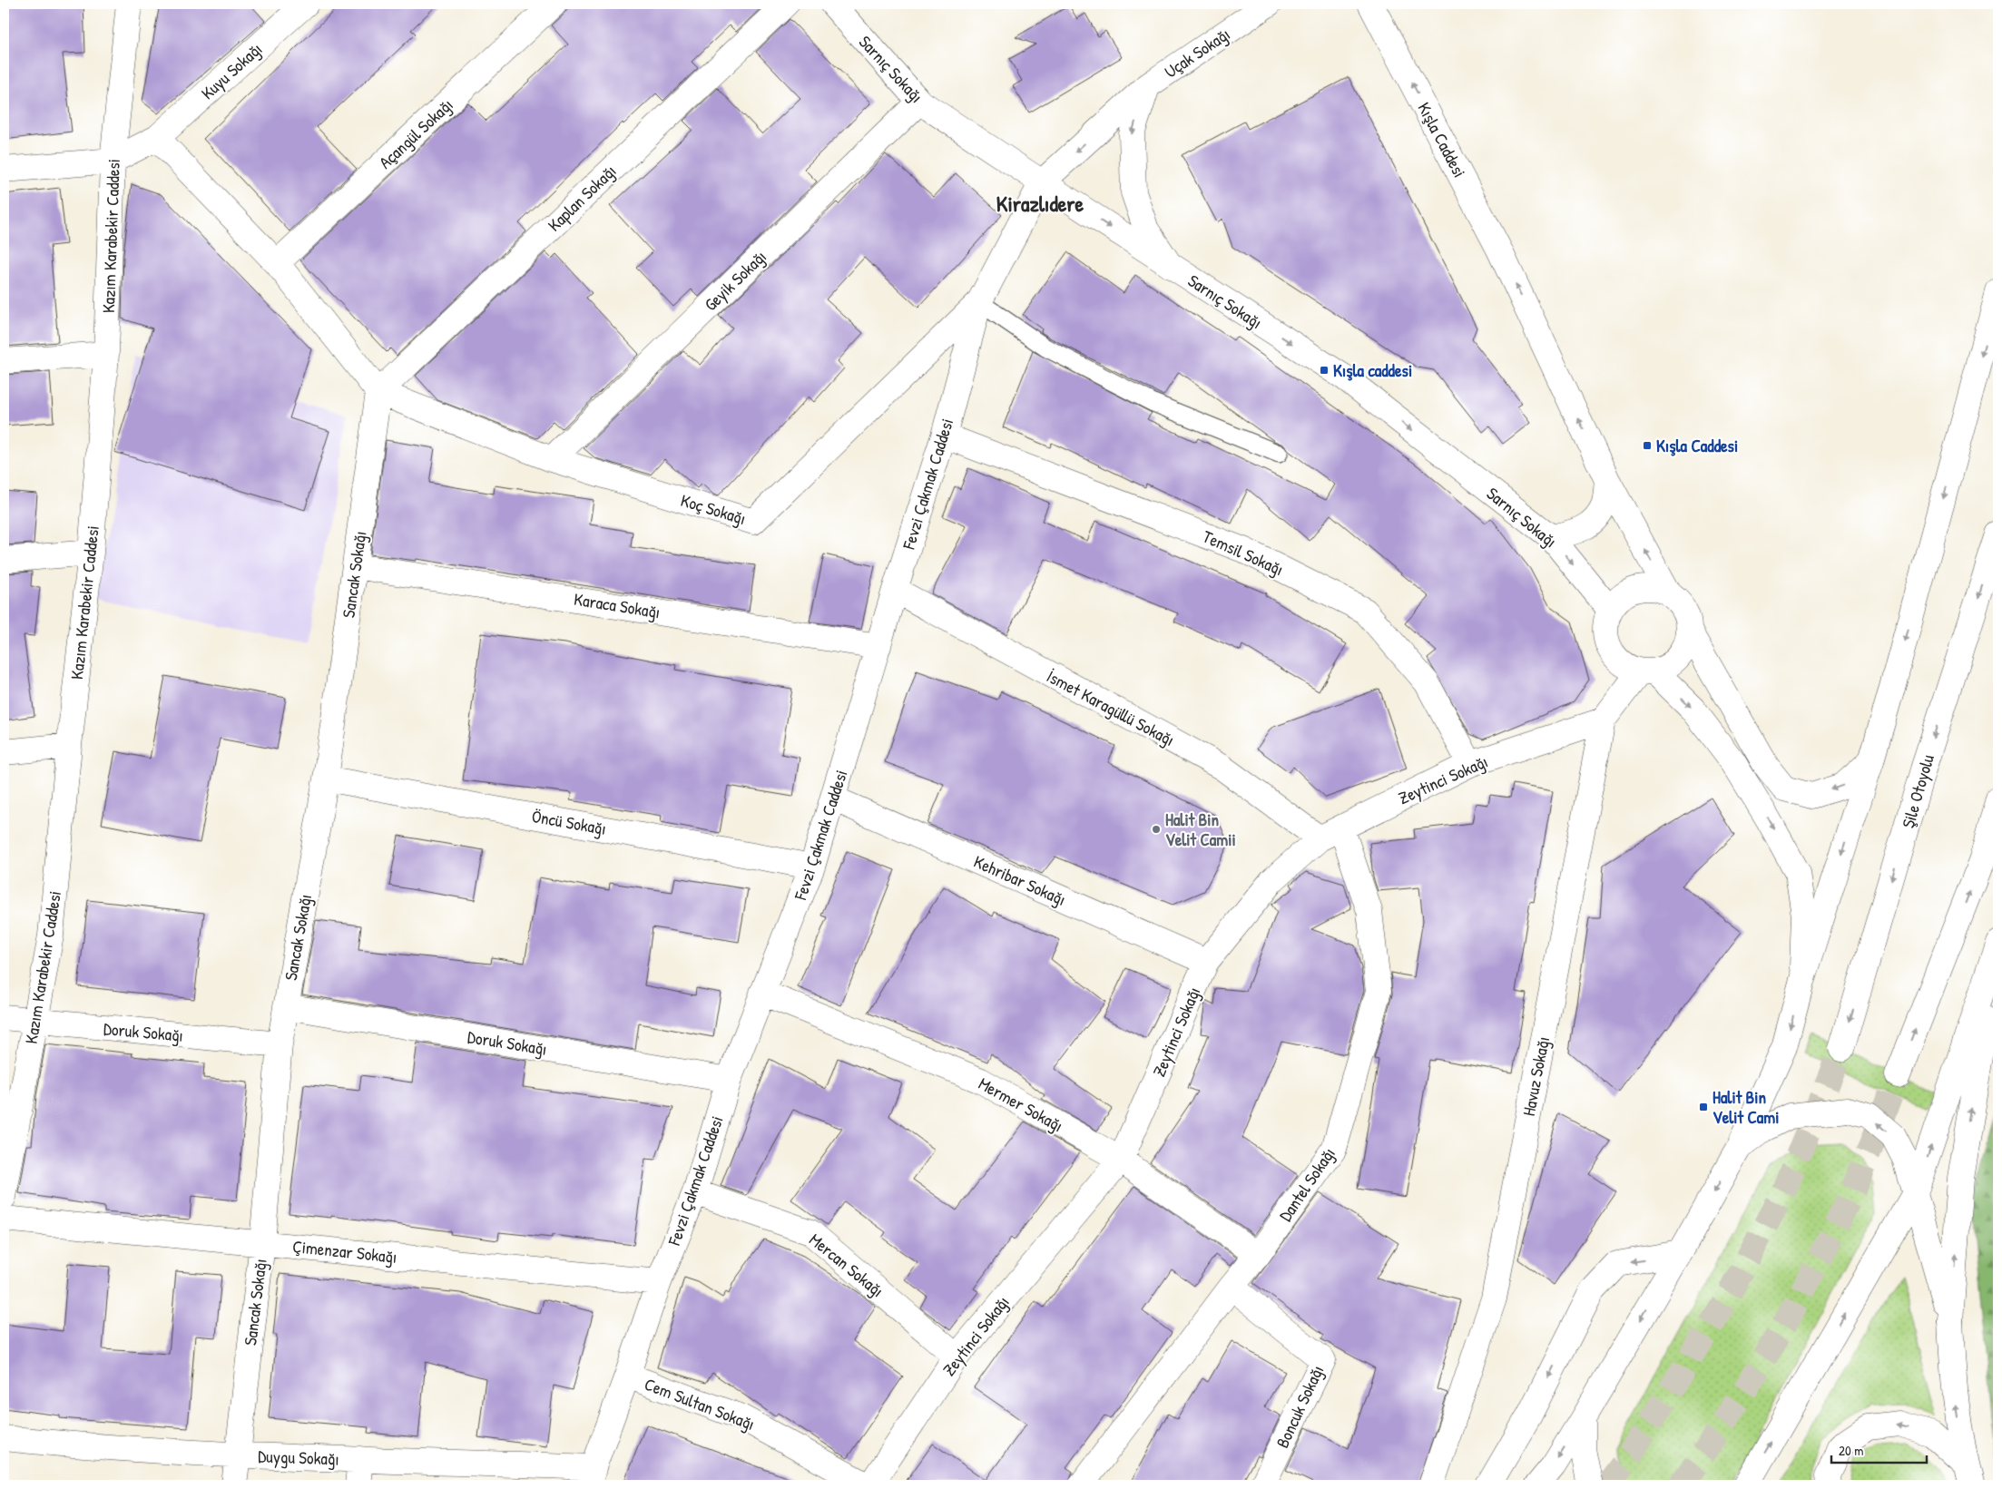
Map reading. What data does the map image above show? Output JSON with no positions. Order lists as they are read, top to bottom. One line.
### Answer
{"streets":{"main road":["Uçak Sokağı","Sarnıç Sokağı","Kuyu Sokağı","Açangül Sokağı","Kışla Caddesi","Kaplan Sokağı","Kazım Karabekir Caddesi","Geyik Sokağı","Fevzi Çakmak Caddesi","Koç Sokağı","Temsil Sokağı","Sancak Sokağı","Karaca Sokağı","İsmet Karagüllü Sokağı","Zeytinci Sokağı","Şile Otoyolu","Öncü Sokağı","Kehribar Sokağı","Doruk Sokağı","Havuz Sokağı","Mermer Sokağı","Dantel Sokağı","Çimenzar Sokağı","Mercan Sokağı","Cem Sultan Sokağı","Boncuk Sokağı","Duygu Sokağı"]},"crossings":[["Uçak Sokağı","Sarnıç Sokağı"],["Uçak Sokağı","Fevzi Çakmak Caddesi"],["Sarnıç Sokağı","Kışla Caddesi"],["Sarnıç Sokağı","Geyik Sokağı"],["Sarnıç Sokağı","Fevzi Çakmak Caddesi"],["Sarnıç Sokağı","Havuz Sokağı"],["Kuyu Sokağı","Kazım Karabekir Caddesi"],["Kışla Caddesi","Havuz Sokağı"],["Kaplan Sokağı","Koç Sokağı"],["Kaplan Sokağı","Sancak Sokağı"],["Kazım Karabekir Caddesi","Doruk Sokağı"],["Geyik Sokağı","Koç Sokağı"],["Fevzi Çakmak Caddesi","Koç Sokağı"],["Fevzi Çakmak Caddesi","Temsil Sokağı"],["Fevzi Çakmak Caddesi","Karaca Sokağı"],["Fevzi Çakmak Caddesi","İsmet Karagüllü Sokağı"],["Fevzi Çakmak Caddesi","Öncü Sokağı"],["Fevzi Çakmak Caddesi","Kehribar Sokağı"],["Fevzi Çakmak Caddesi","Doruk Sokağı"],["Fevzi Çakmak Caddesi","Mermer Sokağı"],["Fevzi Çakmak Caddesi","Çimenzar Sokağı"],["Fevzi Çakmak Caddesi","Mercan Sokağı"],["Fevzi Çakmak Caddesi","Cem Sultan Sokağı"],["Fevzi Çakmak Caddesi","Duygu Sokağı"],["Koç Sokağı","Sancak Sokağı"],["Temsil Sokağı","Zeytinci Sokağı"],["Sancak Sokağı","Karaca Sokağı"],["Sancak Sokağı","Öncü Sokağı"],["Sancak Sokağı","Doruk Sokağı"],["Sancak Sokağı","Çimenzar Sokağı"],["Sancak Sokağı","Duygu Sokağı"],["İsmet Karagüllü Sokağı","Zeytinci Sokağı"],["Zeytinci Sokağı","Kehribar Sokağı"],["Zeytinci Sokağı","Havuz Sokağı"],["Zeytinci Sokağı","Mermer Sokağı"],["Zeytinci Sokağı","Dantel Sokağı"],["Zeytinci Sokağı","Mercan Sokağı"],["Zeytinci Sokağı","Cem Sultan Sokağı"],["Mermer Sokağı","Dantel Sokağı"],["Dantel Sokağı","Boncuk Sokağı"]],"one_way":["Uçak Sokağı","Sarnıç Sokağı","Kışla Caddesi"],"districts":["Kirazlıdere"],"places":{"transit":["Kışla caddesi","Kışla Caddesi","Halit Bin Velit Cami"],"other":["Halit Bin Velit Camii"]},"scale_bar":"20 m"}
